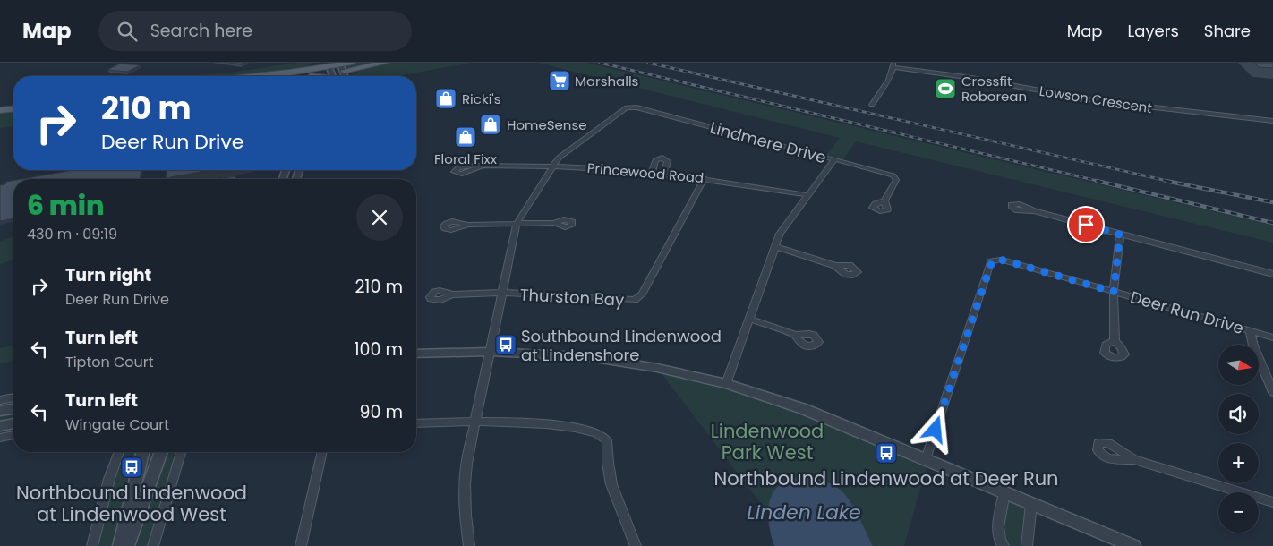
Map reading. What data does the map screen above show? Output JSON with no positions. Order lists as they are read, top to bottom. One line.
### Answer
{"streets":{"street":["Lowson Crescent","Lindmere Drive","Princewood Road","Thurston Bay","Deer Run Drive"]},"crossings":[["Lindmere Drive","Princewood Road"],["Princewood Road","Thurston Bay"]],"water":["Linden Lake"],"parks":["Lindenwood Park West"],"places":{"supermarket":["Marshalls"],"sports":["Crossfit Roborean"],"shop":["Ricki's","HomeSense","Floral Fixx"],"bus stop":["Southbound Lindenwood at Lindenshore","Northbound Lindenwood at Deer Run","Northbound Lindenwood at Lindenwood West"]},"north":"right","page":{"header":"Map","search":"Search here","nav":["Map","Layers","Share"],"turn":["210 m","Deer Run Drive"],"heading":["6 min","430 m · 09:19"],"list":[{"name":"Turn right","note":"Deer Run Drive","value":"210 m"},{"name":"Turn left","note":"Tipton Court","value":"100 m"},{"name":"Turn left","note":"Wingate Court","value":"90 m"}],"map_buttons":["+","−"]}}
